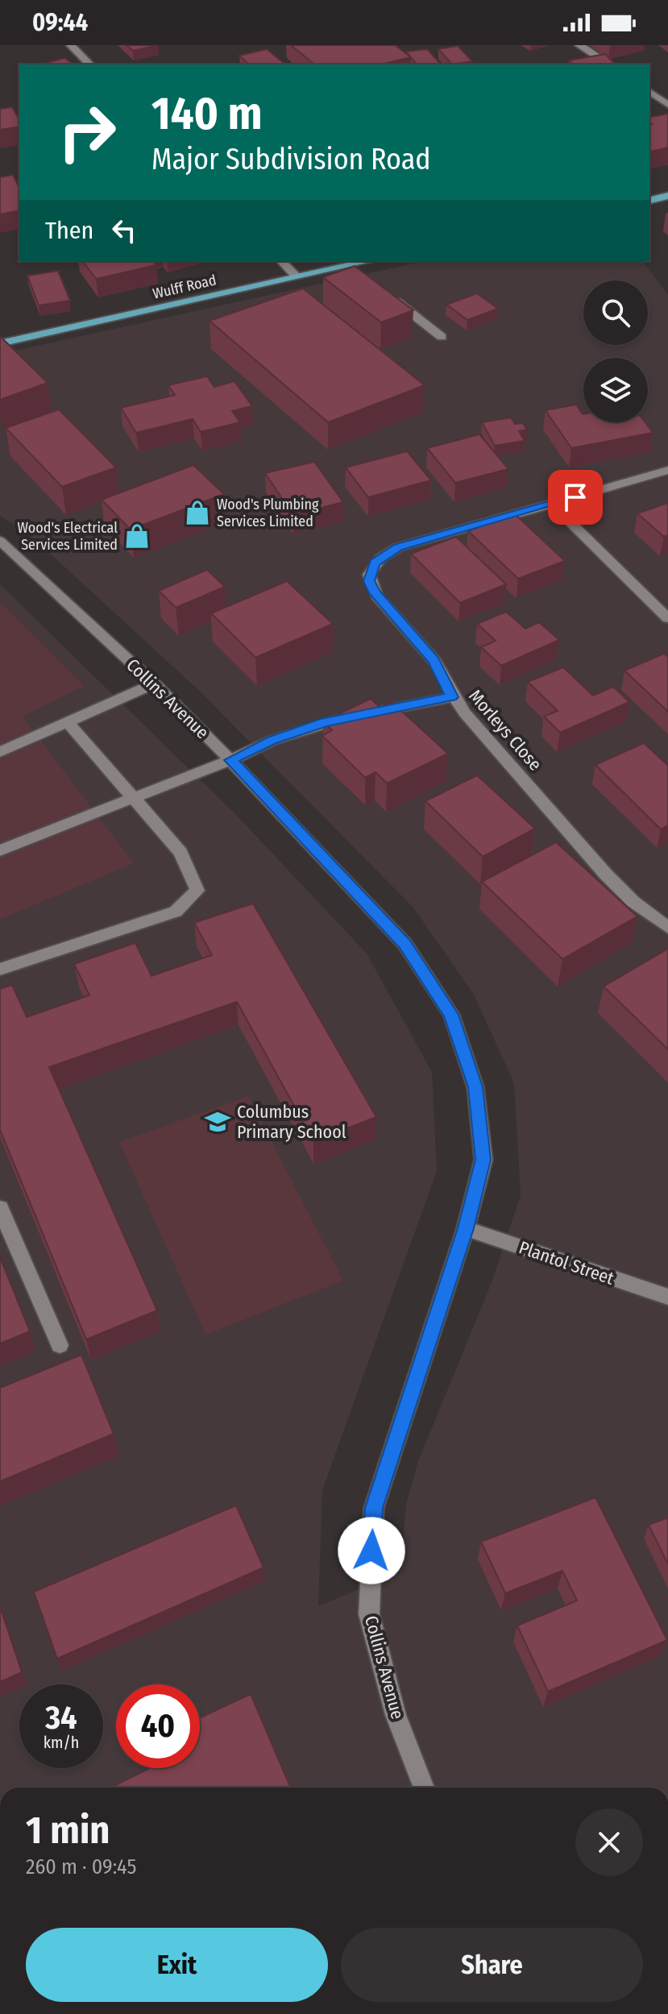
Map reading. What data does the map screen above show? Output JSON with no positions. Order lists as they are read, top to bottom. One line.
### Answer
{"streets":{"main road":["Wulff Road"],"street":["Collins Avenue","Morleys Close","Plantol Street"]},"crossings":[["Collins Avenue","Plantol Street"]],"places":{"shop":["Wood's Plumbing Services Limited","Wood's Electrical Services Limited"],"school or university":["Columbus Primary School"]},"page":{"status":"09:44","turn":["140 m","Major Subdivision Road"],"then":"Then","speed":"34 km/h","limit":"40","heading":["1 min","260 m · 09:45"],"buttons":["Exit","Share"]}}
